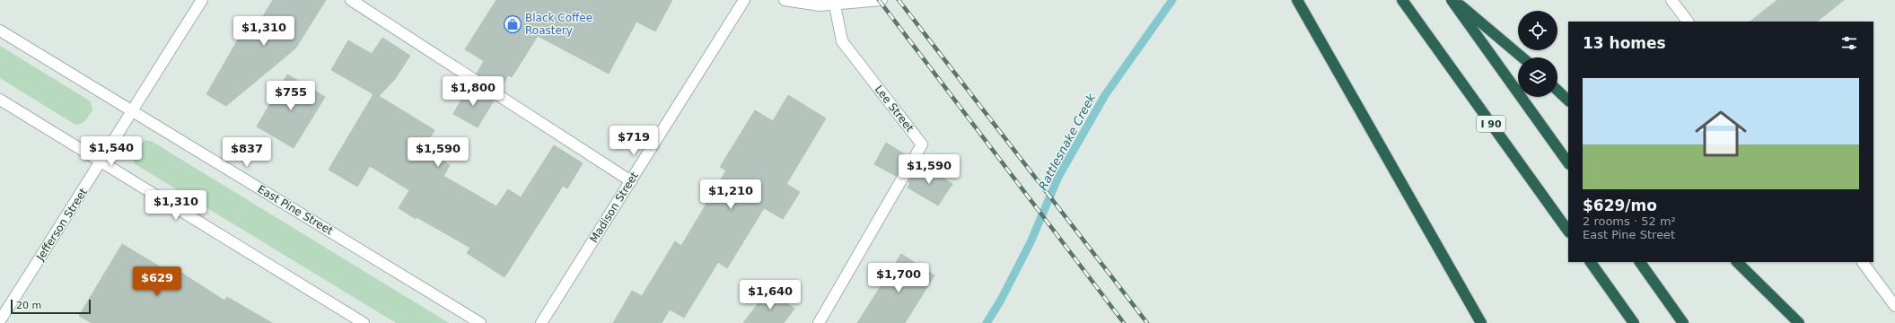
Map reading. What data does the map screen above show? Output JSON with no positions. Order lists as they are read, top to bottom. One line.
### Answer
{"streets":{"highway":["I 90"],"street":["Lee Street","Madison Street","East Pine Street","Jefferson Street"]},"crossings":[["East Pine Street","Jefferson Street"]],"water":["Rattlesnake Creek"],"places":{"shop":["Black Coffee Roastery"]},"scale_bar":"20 m","page":{"price":["$1,310","$1,800","$755","$719","$1,540","$837","$1,590","$1,590","$1,210","$1,310","$1,700","$629","$1,640"],"heading":"13 homes","list":[{"name":"$629/mo","note":"2 rooms · 52 m² · East Pine Street"}],"scale":"20 m"}}
